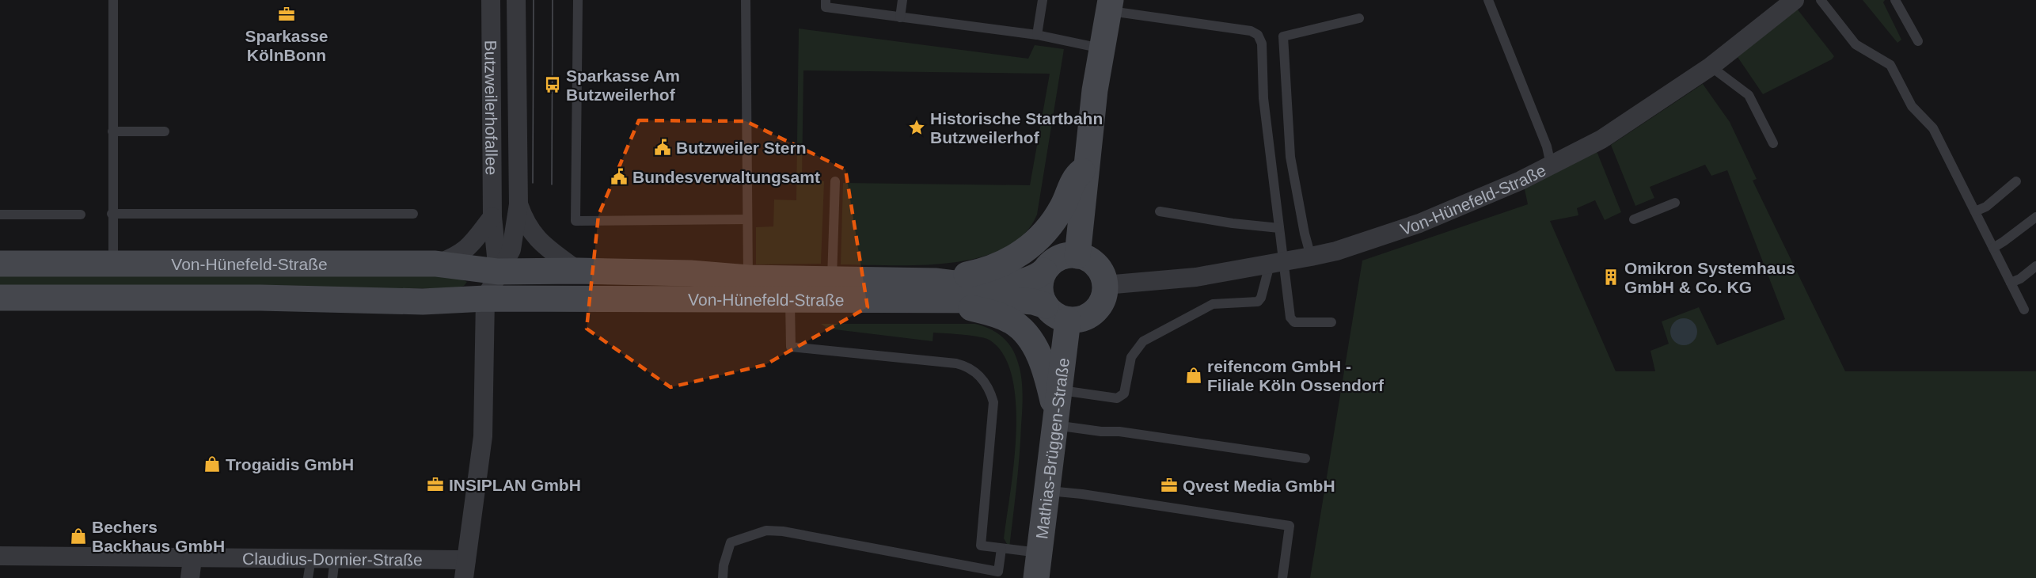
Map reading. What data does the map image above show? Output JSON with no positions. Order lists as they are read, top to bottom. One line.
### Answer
{"streets":{"street":["Butzweilerhofallee","Von-Hünefeld-Straße","Mathias-Brüggen-Straße","Claudius-Dornier-Straße"]},"crossings":[["Butzweilerhofallee","Von-Hünefeld-Straße"],["Von-Hünefeld-Straße","Mathias-Brüggen-Straße"]],"places":{"office":["Sparkasse KölnBonn","INSIPLAN GmbH","Qvest Media GmbH"],"bus stop":["Sparkasse Am Butzweilerhof"],"place":["Historische Startbahn Butzweilerhof"],"public building":["Butzweiler Stern","Bundesverwaltungsamt"],"building":["Omikron Systemhaus GmbH & Co. KG"],"shop":["reifencom GmbH - Filiale Köln Ossendorf","Trogaidis GmbH","Bechers Backhaus GmbH"]}}
